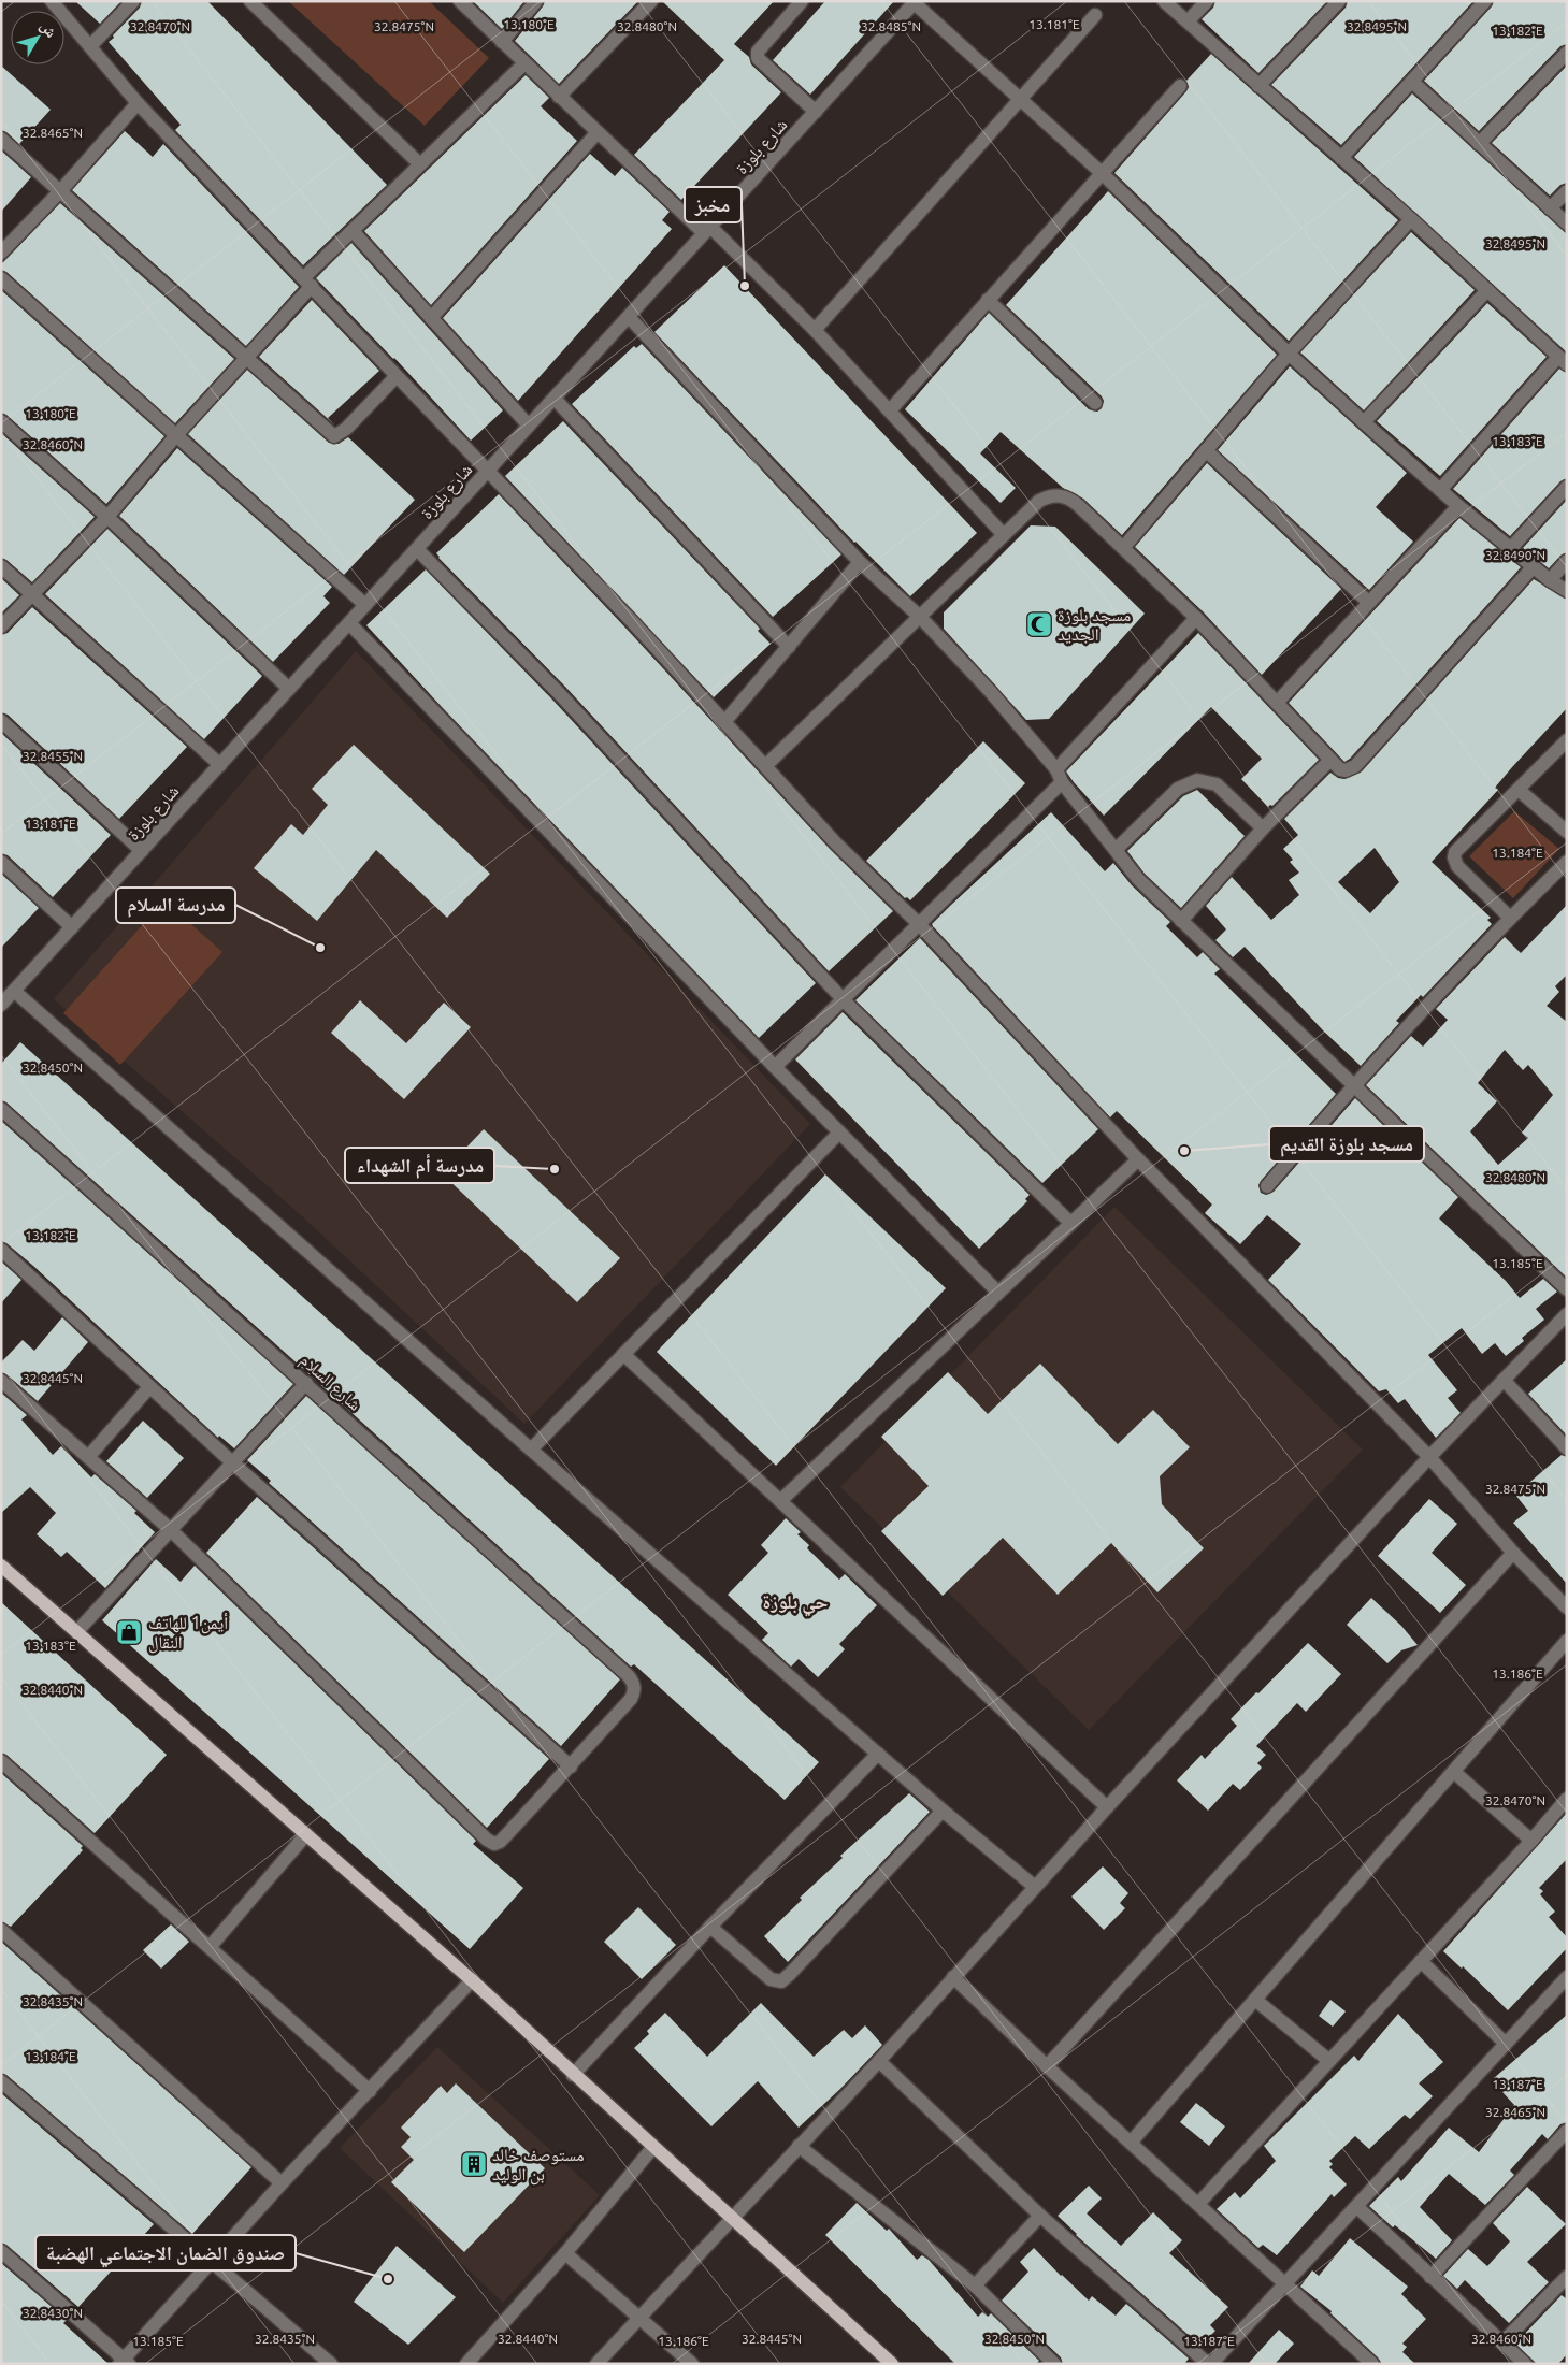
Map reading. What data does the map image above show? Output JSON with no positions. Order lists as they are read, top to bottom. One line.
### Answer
{"streets":{"street":["شارع بلوزة","شارع السلام"]},"districts":["حي بلوزة"],"places":{"other":["مخبز","مدرسة السلام","مسجد بلوزة القديم","مدرسة أم الشهداء","صندوق الضمان الاجتماعي الهضبة"],"mosque":["مسجد بلوزة الجديد"],"shop":["أيمن1 للهاتف النقال"],"building":["مستوصف خالد بن الوليد"]},"north":"top right","coordinates":["13.180°E","13.181°E","32.8470°N","32.8475°N","32.8480°N","32.8485°N","32.8495°N","13.182°E","32.8465°N","13.183°E","32.8460°N","32.8490°N","32.8455°N","13.184°E","32.8450°N","13.185°E","32.8445°N","13.186°E","32.8440°N","32.8435°N","13.187°E","32.8430°N"]}
